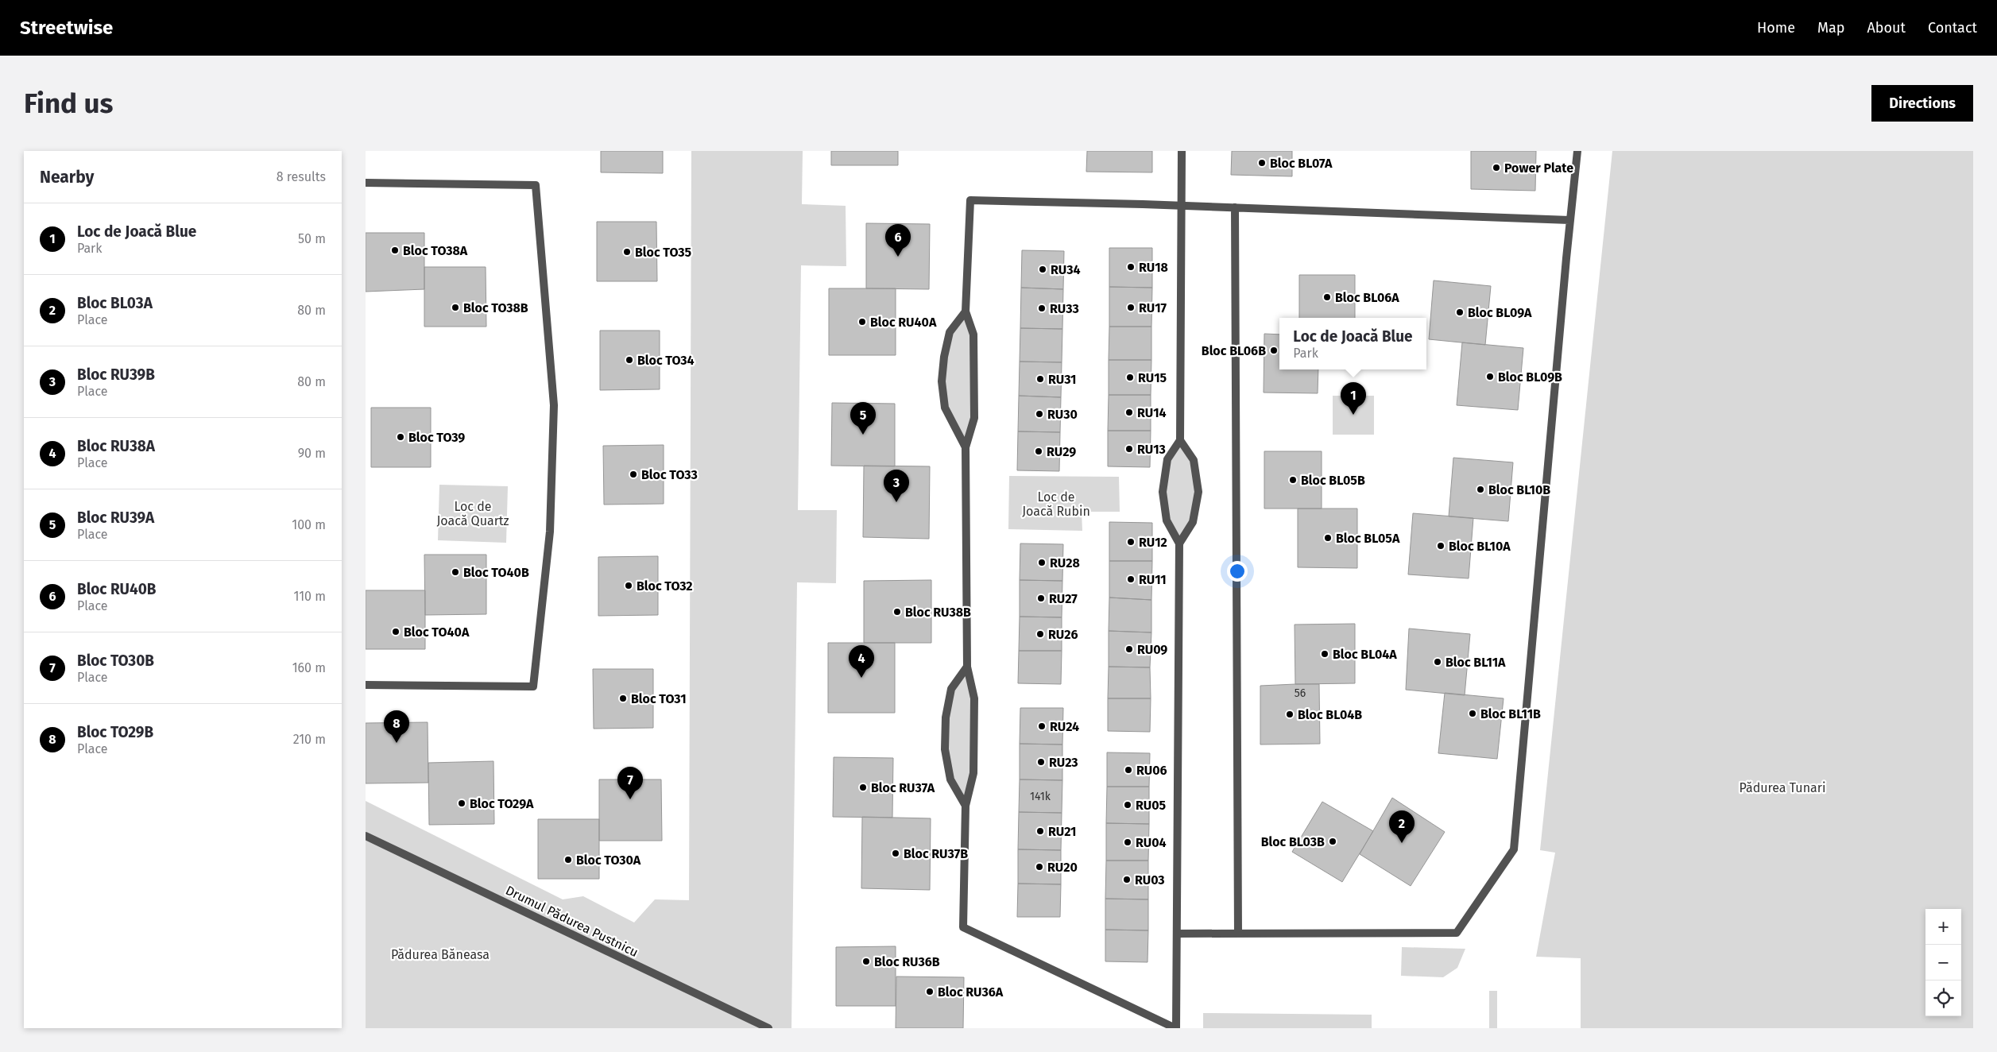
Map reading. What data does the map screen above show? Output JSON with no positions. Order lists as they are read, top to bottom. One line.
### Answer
{"streets":{"street":["Drumul Pădurea Pustnicu"]},"parks":["Loc de Joacă Rubin","Loc de Joacă Quartz","Pădurea Tunari","Pădurea Băneasa"],"places":["Bloc BL07A","Power Plate","Bloc TO38A","Bloc TO35","RU18","RU34","Bloc BL06A","Bloc TO38B","RU17","RU33","Bloc BL09A","Bloc RU40A","Bloc BL06B","Bloc TO34","Bloc BL09B","RU15","RU31","RU14","RU30","Bloc TO39","RU13","RU29","Bloc TO33","Bloc BL05B","Bloc BL10B","Bloc BL05A","RU12","Bloc BL10A","RU28","Bloc TO40B","RU11","Bloc TO32","RU27","Bloc RU38B","Bloc TO40A","RU26","RU09","Bloc BL04A","Bloc BL11A","Bloc TO31","Bloc BL11B","Bloc BL04B","RU24","RU23","RU06","Bloc RU37A","Bloc TO29A","RU05","RU21","Bloc BL03B","RU04","Bloc RU37B","Bloc TO30A","RU20","RU03","Bloc RU36B","Bloc RU36A"],"house_numbers":["56","141k"],"page":{"header":"Streetwise","nav":["Home","Map","About","Contact"],"buttons":"Directions","title":"Find us","heading":["Nearby","8 results"],"list":[{"mark":"1","name":"Loc de Joacă Blue","note":"Park","value":"50 m"},{"mark":"2","name":"Bloc BL03A","note":"Place","value":"80 m"},{"mark":"3","name":"Bloc RU39B","note":"Place","value":"80 m"},{"mark":"4","name":"Bloc RU38A","note":"Place","value":"90 m"},{"mark":"5","name":"Bloc RU39A","note":"Place","value":"100 m"},{"mark":"6","name":"Bloc RU40B","note":"Place","value":"110 m"},{"mark":"7","name":"Bloc TO30B","note":"Place","value":"160 m"},{"mark":"8","name":"Bloc TO29B","note":"Place","value":"210 m"}],"pins":["6","1","5","3","4","8","7","2"],"popup":["Loc de Joacă Blue","Park"],"map_buttons":["+","−"]}}
